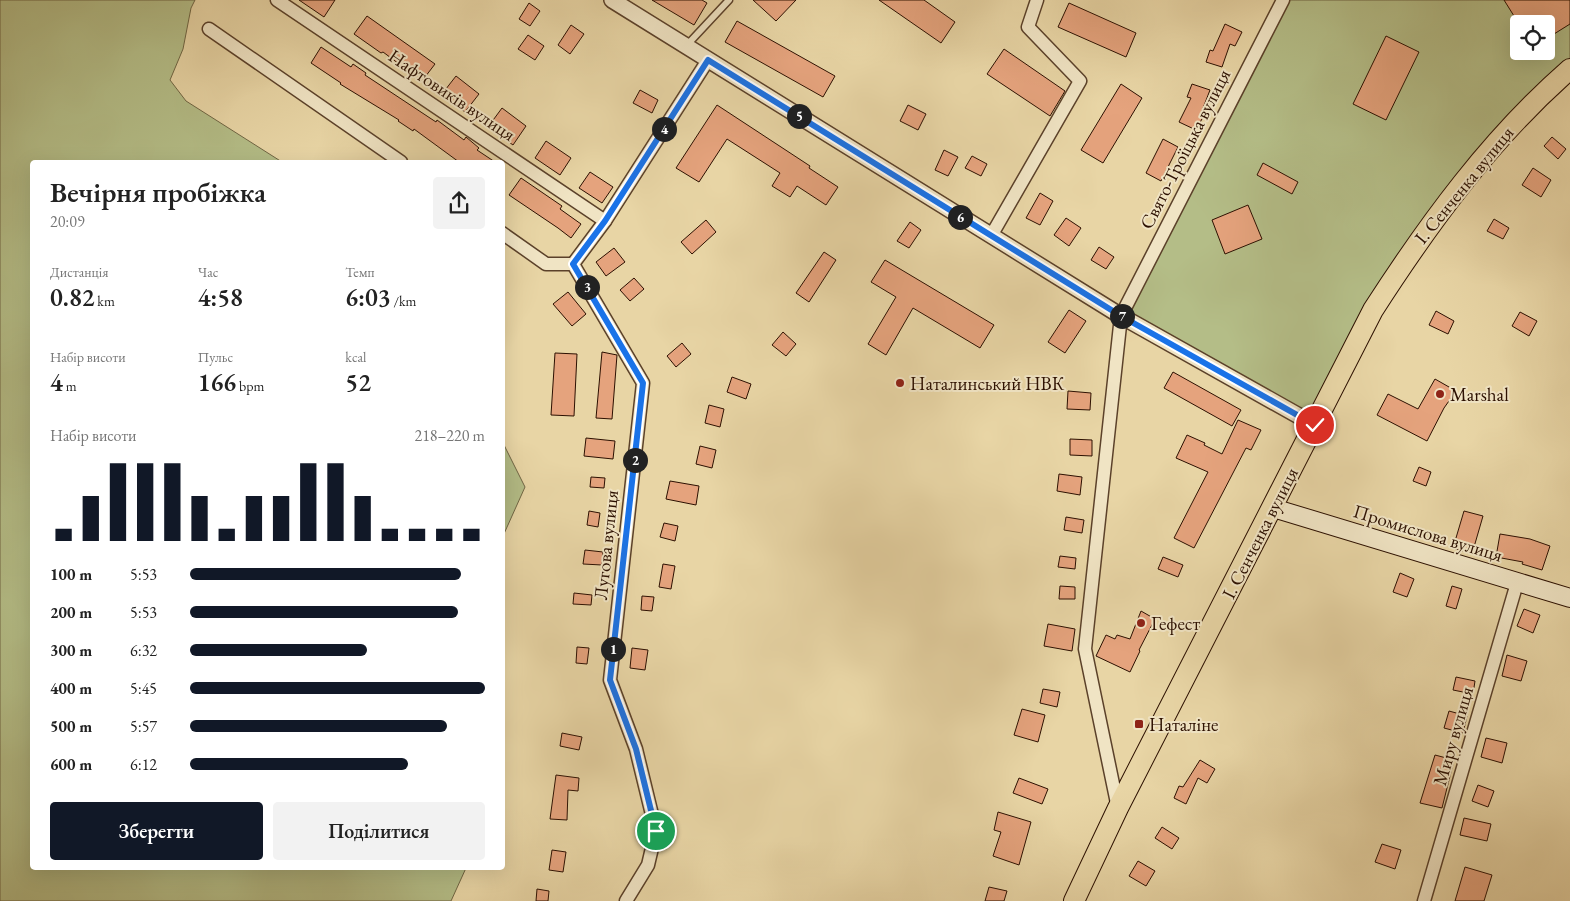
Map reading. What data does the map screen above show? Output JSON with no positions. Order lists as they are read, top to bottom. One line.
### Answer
{"streets":{"highway":["І. Сенченка вулиця"],"main road":["Промислова вулиця"],"street":["Нафтовиків вулиця","Свято-Троїцька вулиця","Лугова вулиця","Миру вулиця"]},"crossings":[["І. Сенченка вулиця","Промислова вулиця"],["Промислова вулиця","Миру вулиця"]],"places":{"other":["Наталинський НВК","Marshal","Гефест"],"transit":["Наталіне"]},"page":{"pins":["5","4","6","3","7","2","1"],"heading":["Вечірня пробіжка","20:09"],"stats":[["Дистанція","0.82 km"],["Час","4:58"],["Темп","6:03 /km"],["Набір висоти","4 m"],["Пульс","166 bpm"],["kcal","52"]],"chart":["Набір висоти","218–220 m"],"list":[{"name":"100 m","note":"5:53"},{"name":"200 m","note":"5:53"},{"name":"300 m","note":"6:32"},{"name":"400 m","note":"5:45"},{"name":"500 m","note":"5:57"},{"name":"600 m","note":"6:12"}],"buttons":["Зберегти","Поділитися"]}}
